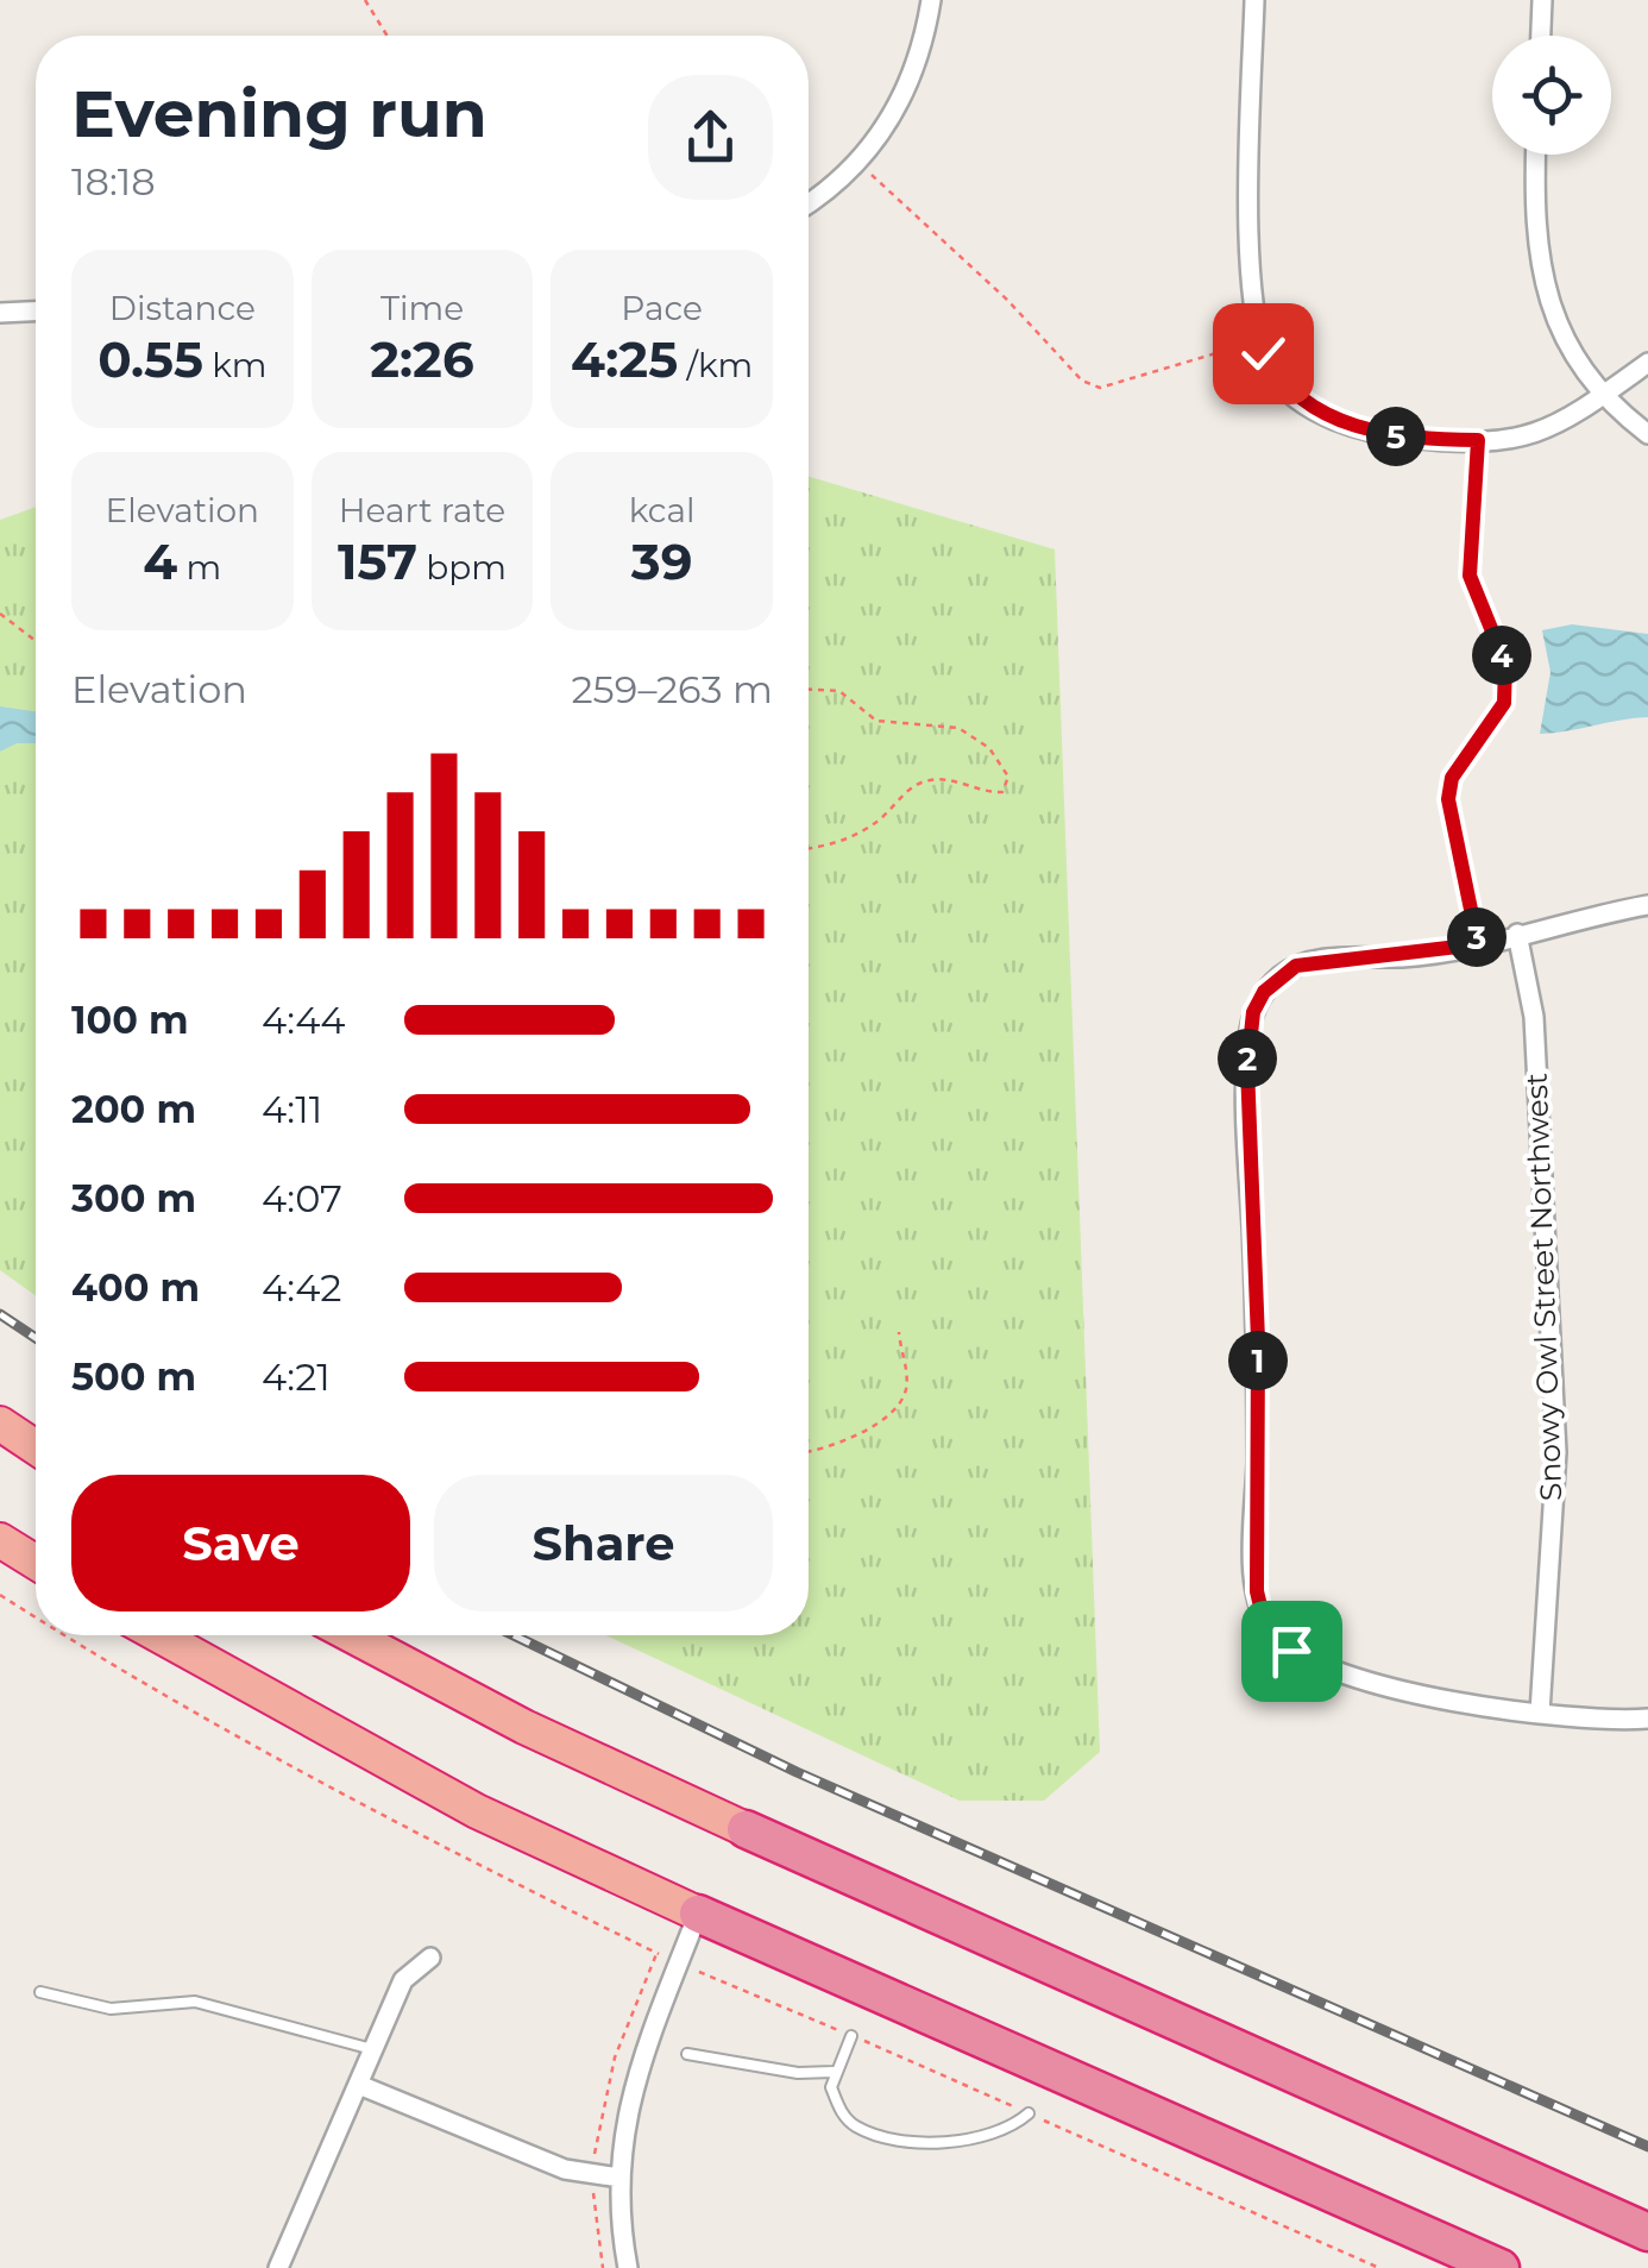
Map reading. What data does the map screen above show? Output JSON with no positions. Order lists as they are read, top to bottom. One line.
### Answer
{"streets":{"street":["Snowy Owl Street Northwest"]},"page":{"heading":["Evening run","18:18"],"stats":[["Distance","0.55 km"],["Time","2:26"],["Pace","4:25 /km"],["Elevation","4 m"],["Heart rate","157 bpm"],["kcal","39"]],"pins":["5","4","3","2","1"],"chart":["Elevation","259–263 m"],"list":[{"name":"100 m","note":"4:44"},{"name":"200 m","note":"4:11"},{"name":"300 m","note":"4:07"},{"name":"400 m","note":"4:42"},{"name":"500 m","note":"4:21"}],"buttons":["Save","Share"]}}
